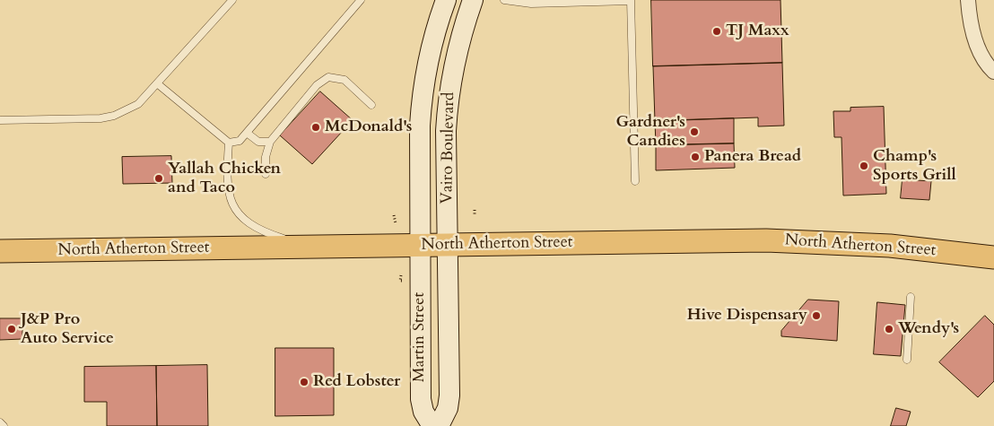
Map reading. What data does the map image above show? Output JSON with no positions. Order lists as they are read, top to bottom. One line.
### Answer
{"streets":{"main road":["Vairo Boulevard","North Atherton Street","Martin Street"]},"crossings":[["Vairo Boulevard","North Atherton Street"],["Vairo Boulevard","Martin Street"],["North Atherton Street","Martin Street"]],"places":["TJ Maxx","McDonald's","Gardner's Candies","Panera Bread","Champ's Sports Grill","Yallah Chicken and Taco","Hive Dispensary","J&P Pro Auto Service","Wendy's","Red Lobster"]}
